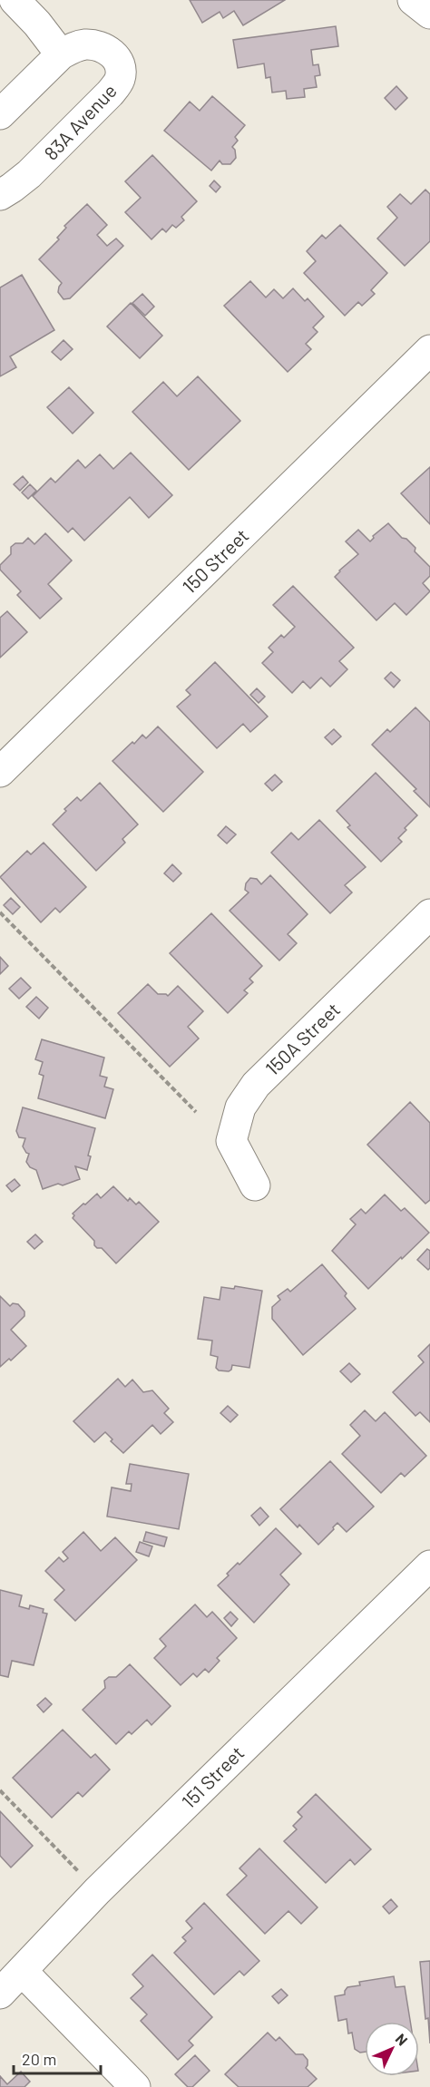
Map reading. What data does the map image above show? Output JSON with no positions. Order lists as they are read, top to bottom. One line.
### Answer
{"streets":{"street":["83A Avenue","150 Street","150A Street","151 Street"]},"scale_bar":"20 m","north":"top right"}
